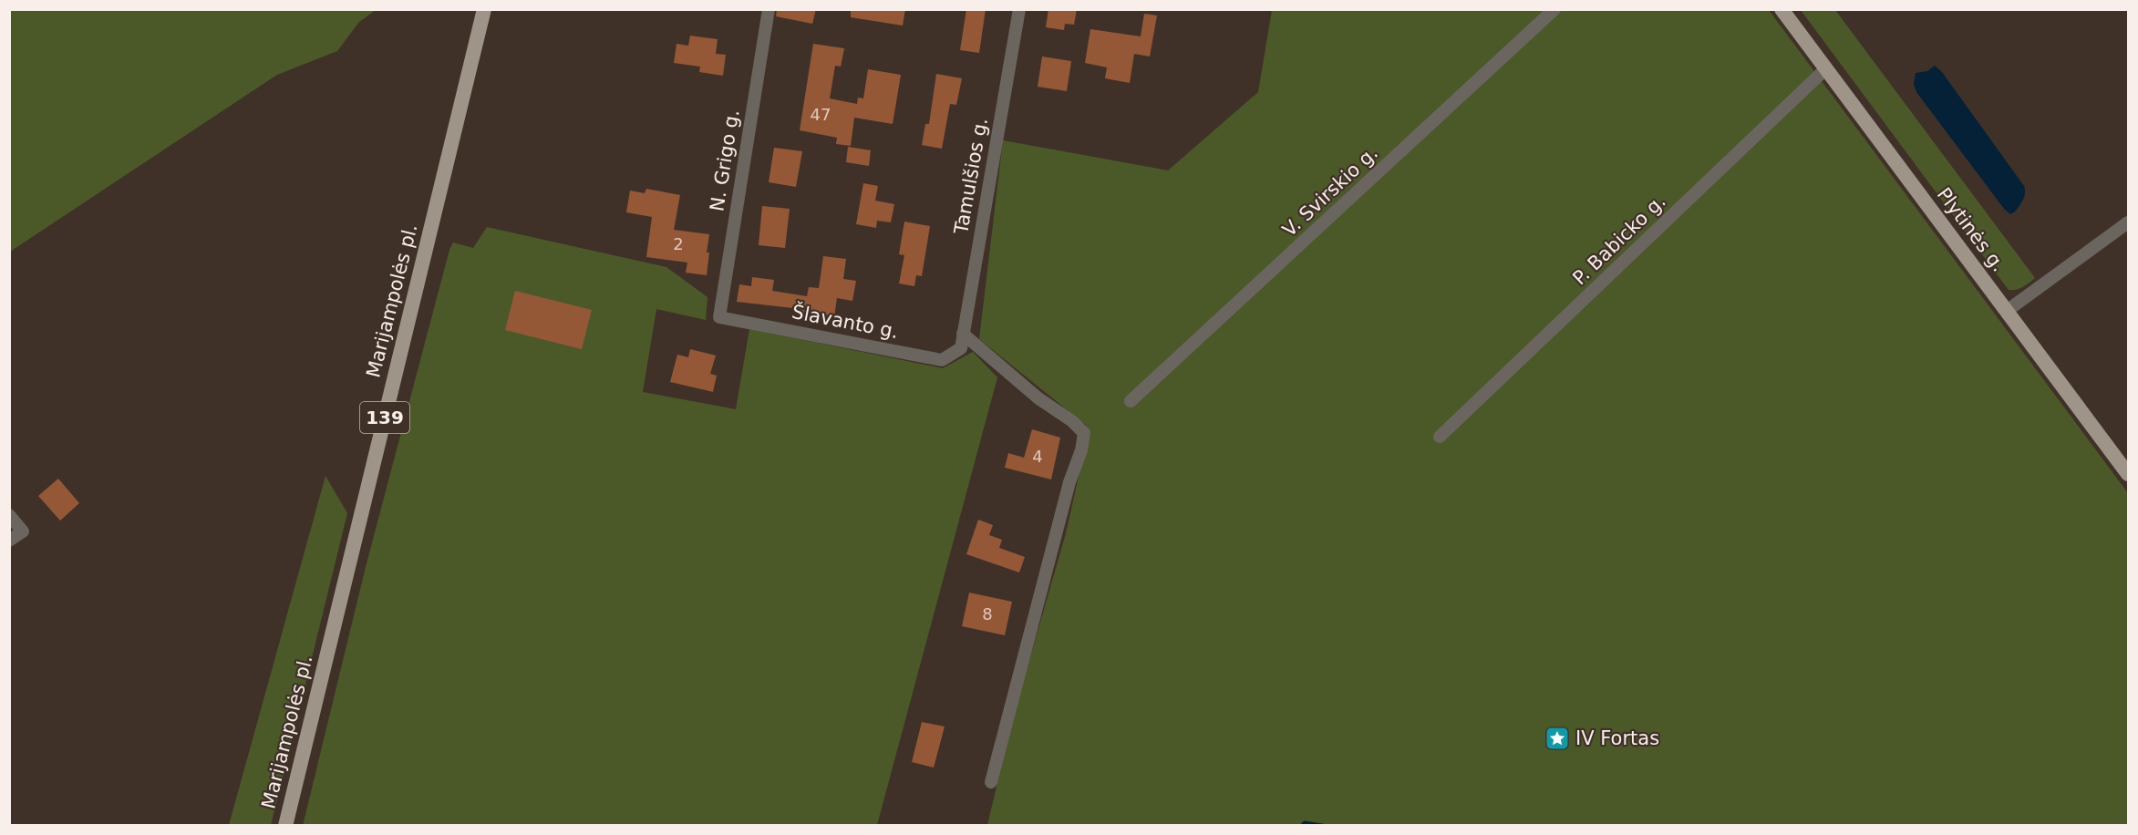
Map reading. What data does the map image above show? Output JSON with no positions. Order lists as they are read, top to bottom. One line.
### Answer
{"streets":{"main road":["Plytinės g.","Marijampolės pl.","139"],"street":["N. Grigo g.","Tamulšios g.","V. Svirskio g.","P. Babicko g.","Šlavanto g."]},"crossings":[["N. Grigo g.","Šlavanto g."],["Tamulšios g.","Šlavanto g."],["Plytinės g.","P. Babicko g."]],"places":{"place":["IV Fortas"]},"house_numbers":["47","2","4","8"]}
